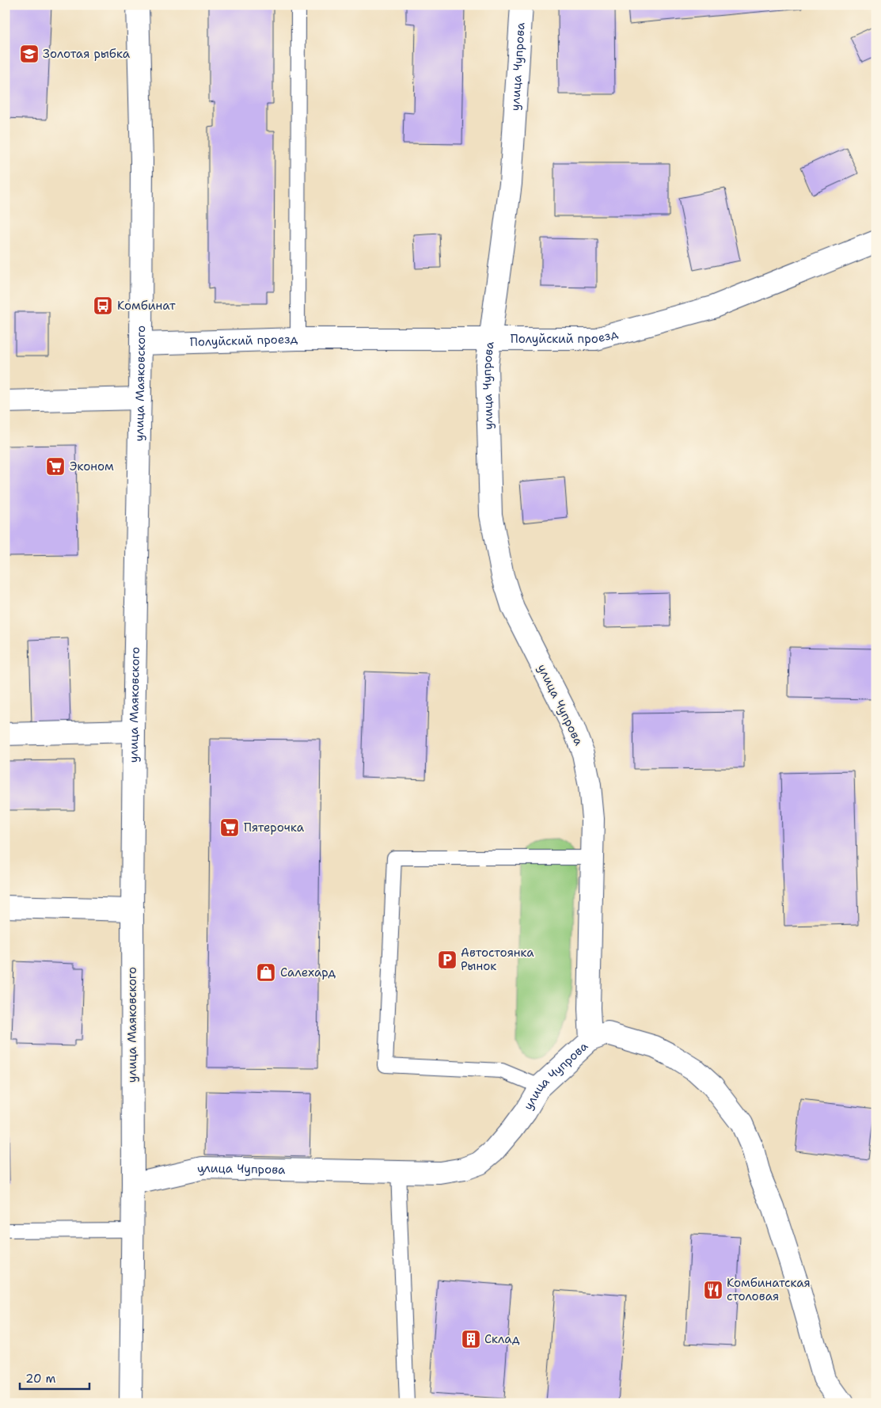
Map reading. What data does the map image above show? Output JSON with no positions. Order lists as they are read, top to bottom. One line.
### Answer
{"streets":{"street":["улица Чупрова","Полуйский проезд","улица Маяковского"]},"crossings":[["улица Чупрова","Полуйский проезд"],["улица Чупрова","улица Маяковского"],["Полуйский проезд","улица Маяковского"]],"places":{"school or university":["Золотая рыбка"],"bus stop":["Комбинат"],"supermarket":["Эконом","Пятерочка"],"parking":["Автостоянка Рынок"],"shop":["Салехард"],"restaurant":["Комбинатская столовая"],"building":["Склад"]},"scale_bar":"20 m"}
